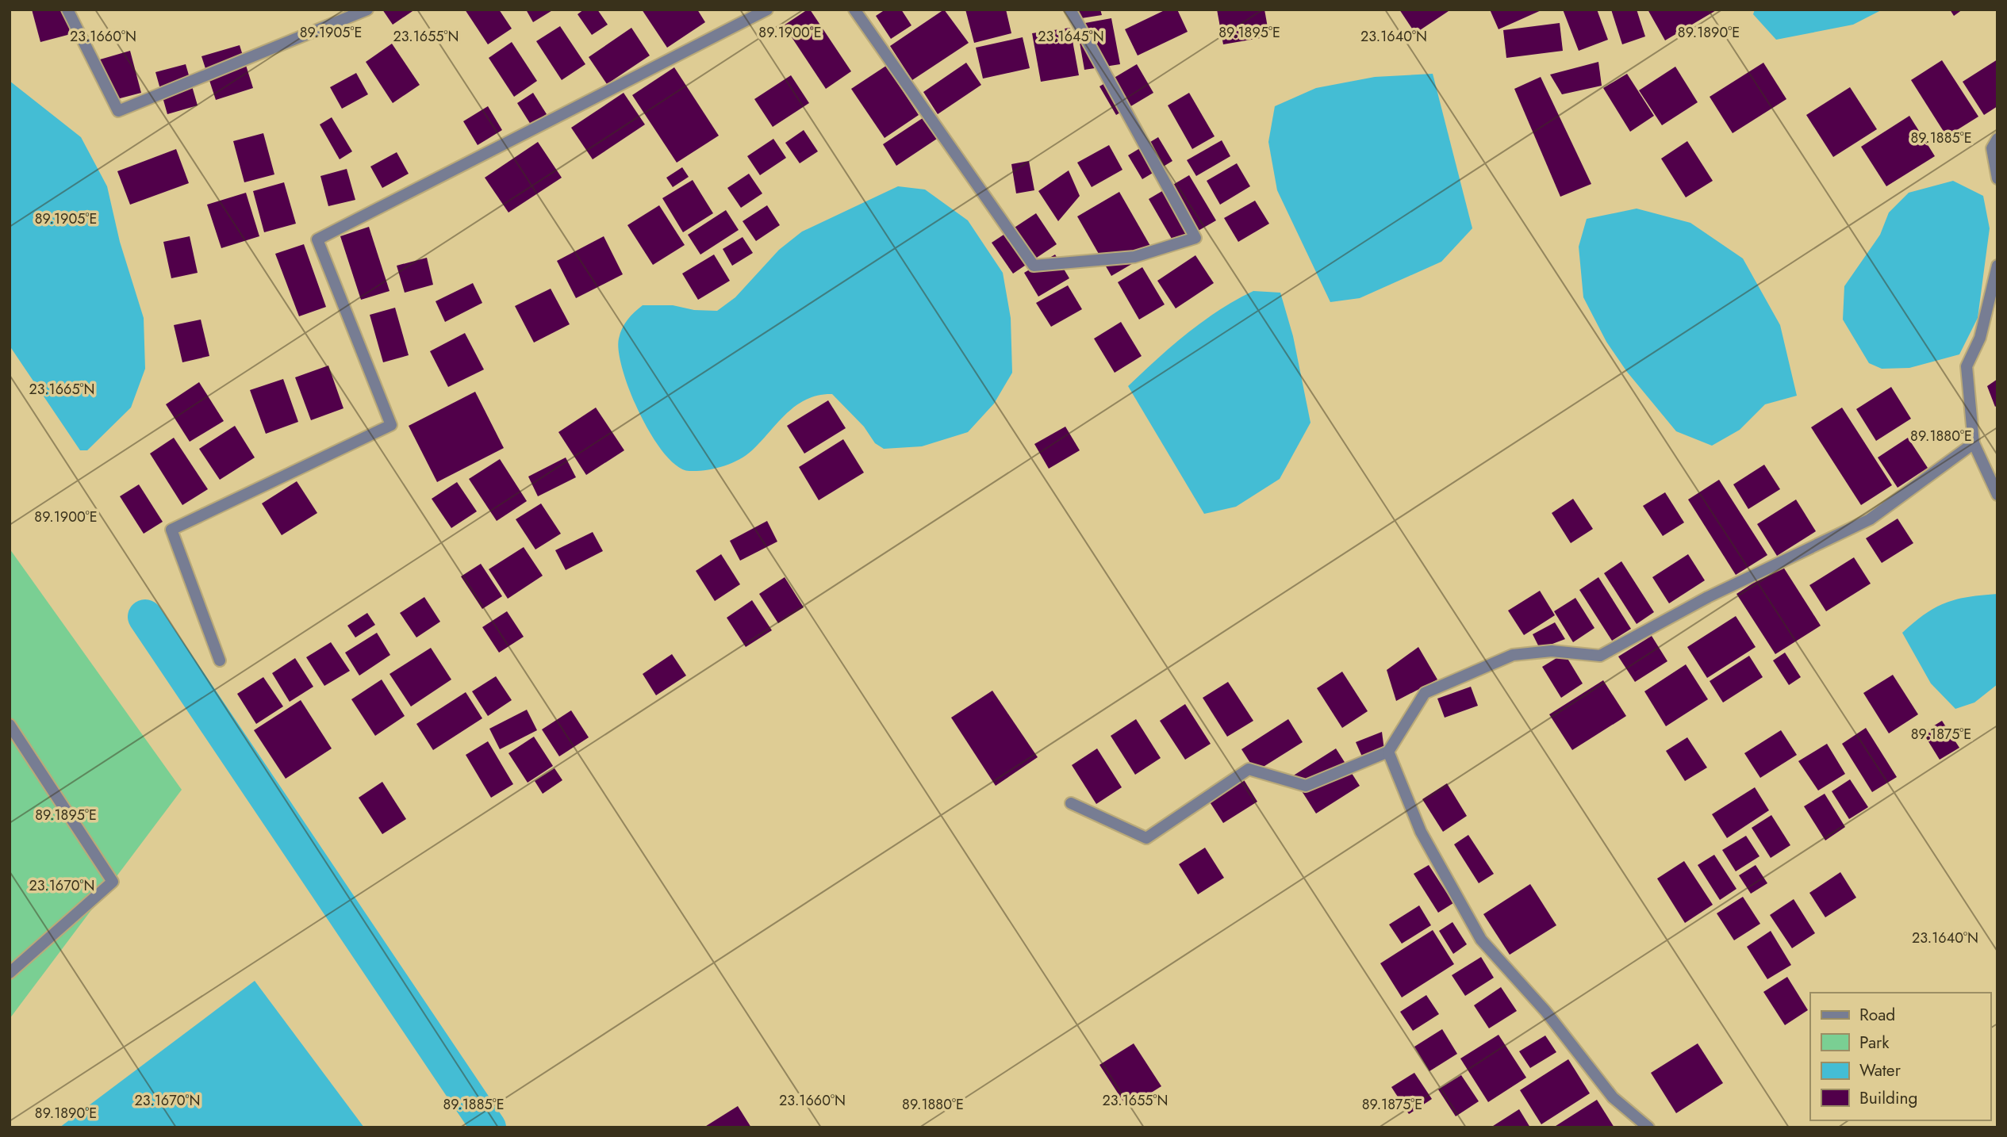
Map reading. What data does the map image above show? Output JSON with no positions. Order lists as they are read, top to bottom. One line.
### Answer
{"legend":["Road","Park","Water","Building"],"coordinates":["89.1905°E","89.1900°E","89.1895°E","89.1890°E","23.1660°N","23.1655°N","23.1645°N","23.1640°N","89.1885°E","23.1665°N","89.1880°E","89.1875°E","23.1670°N"]}
